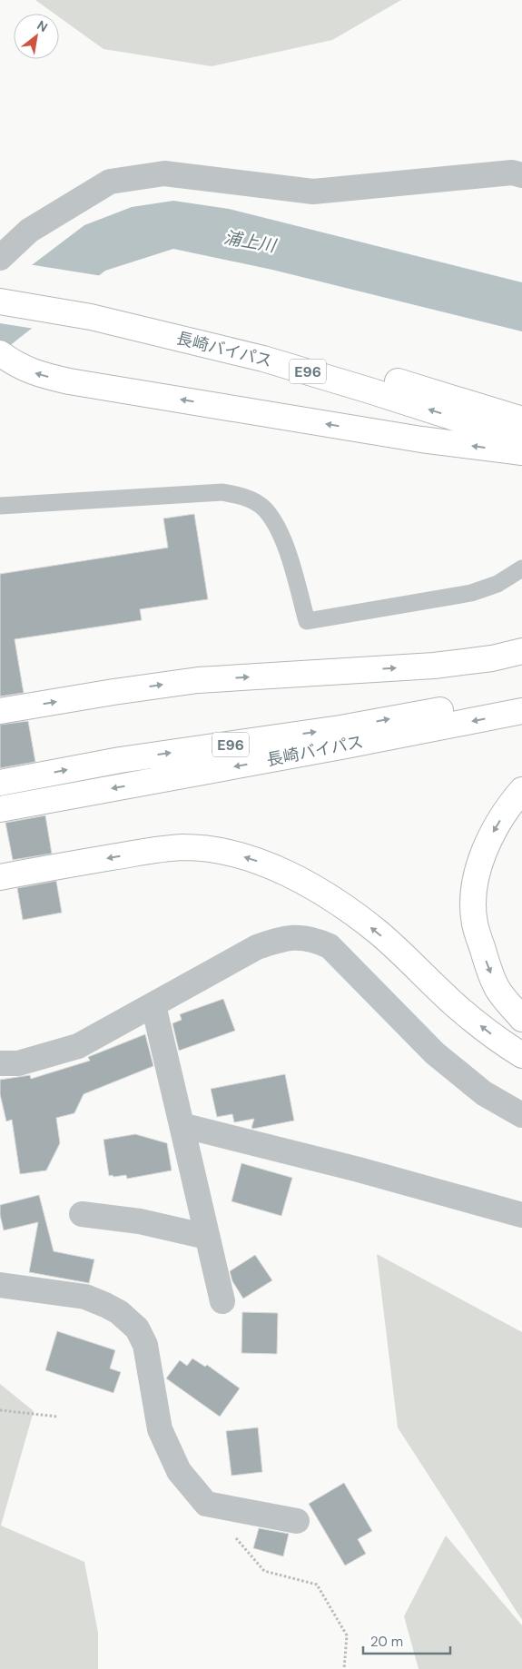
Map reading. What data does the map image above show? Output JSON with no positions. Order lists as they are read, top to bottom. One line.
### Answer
{"streets":{"highway":["長崎バイパス","E96"]},"water":["浦上川"],"scale_bar":"20 m","north":"top right"}
